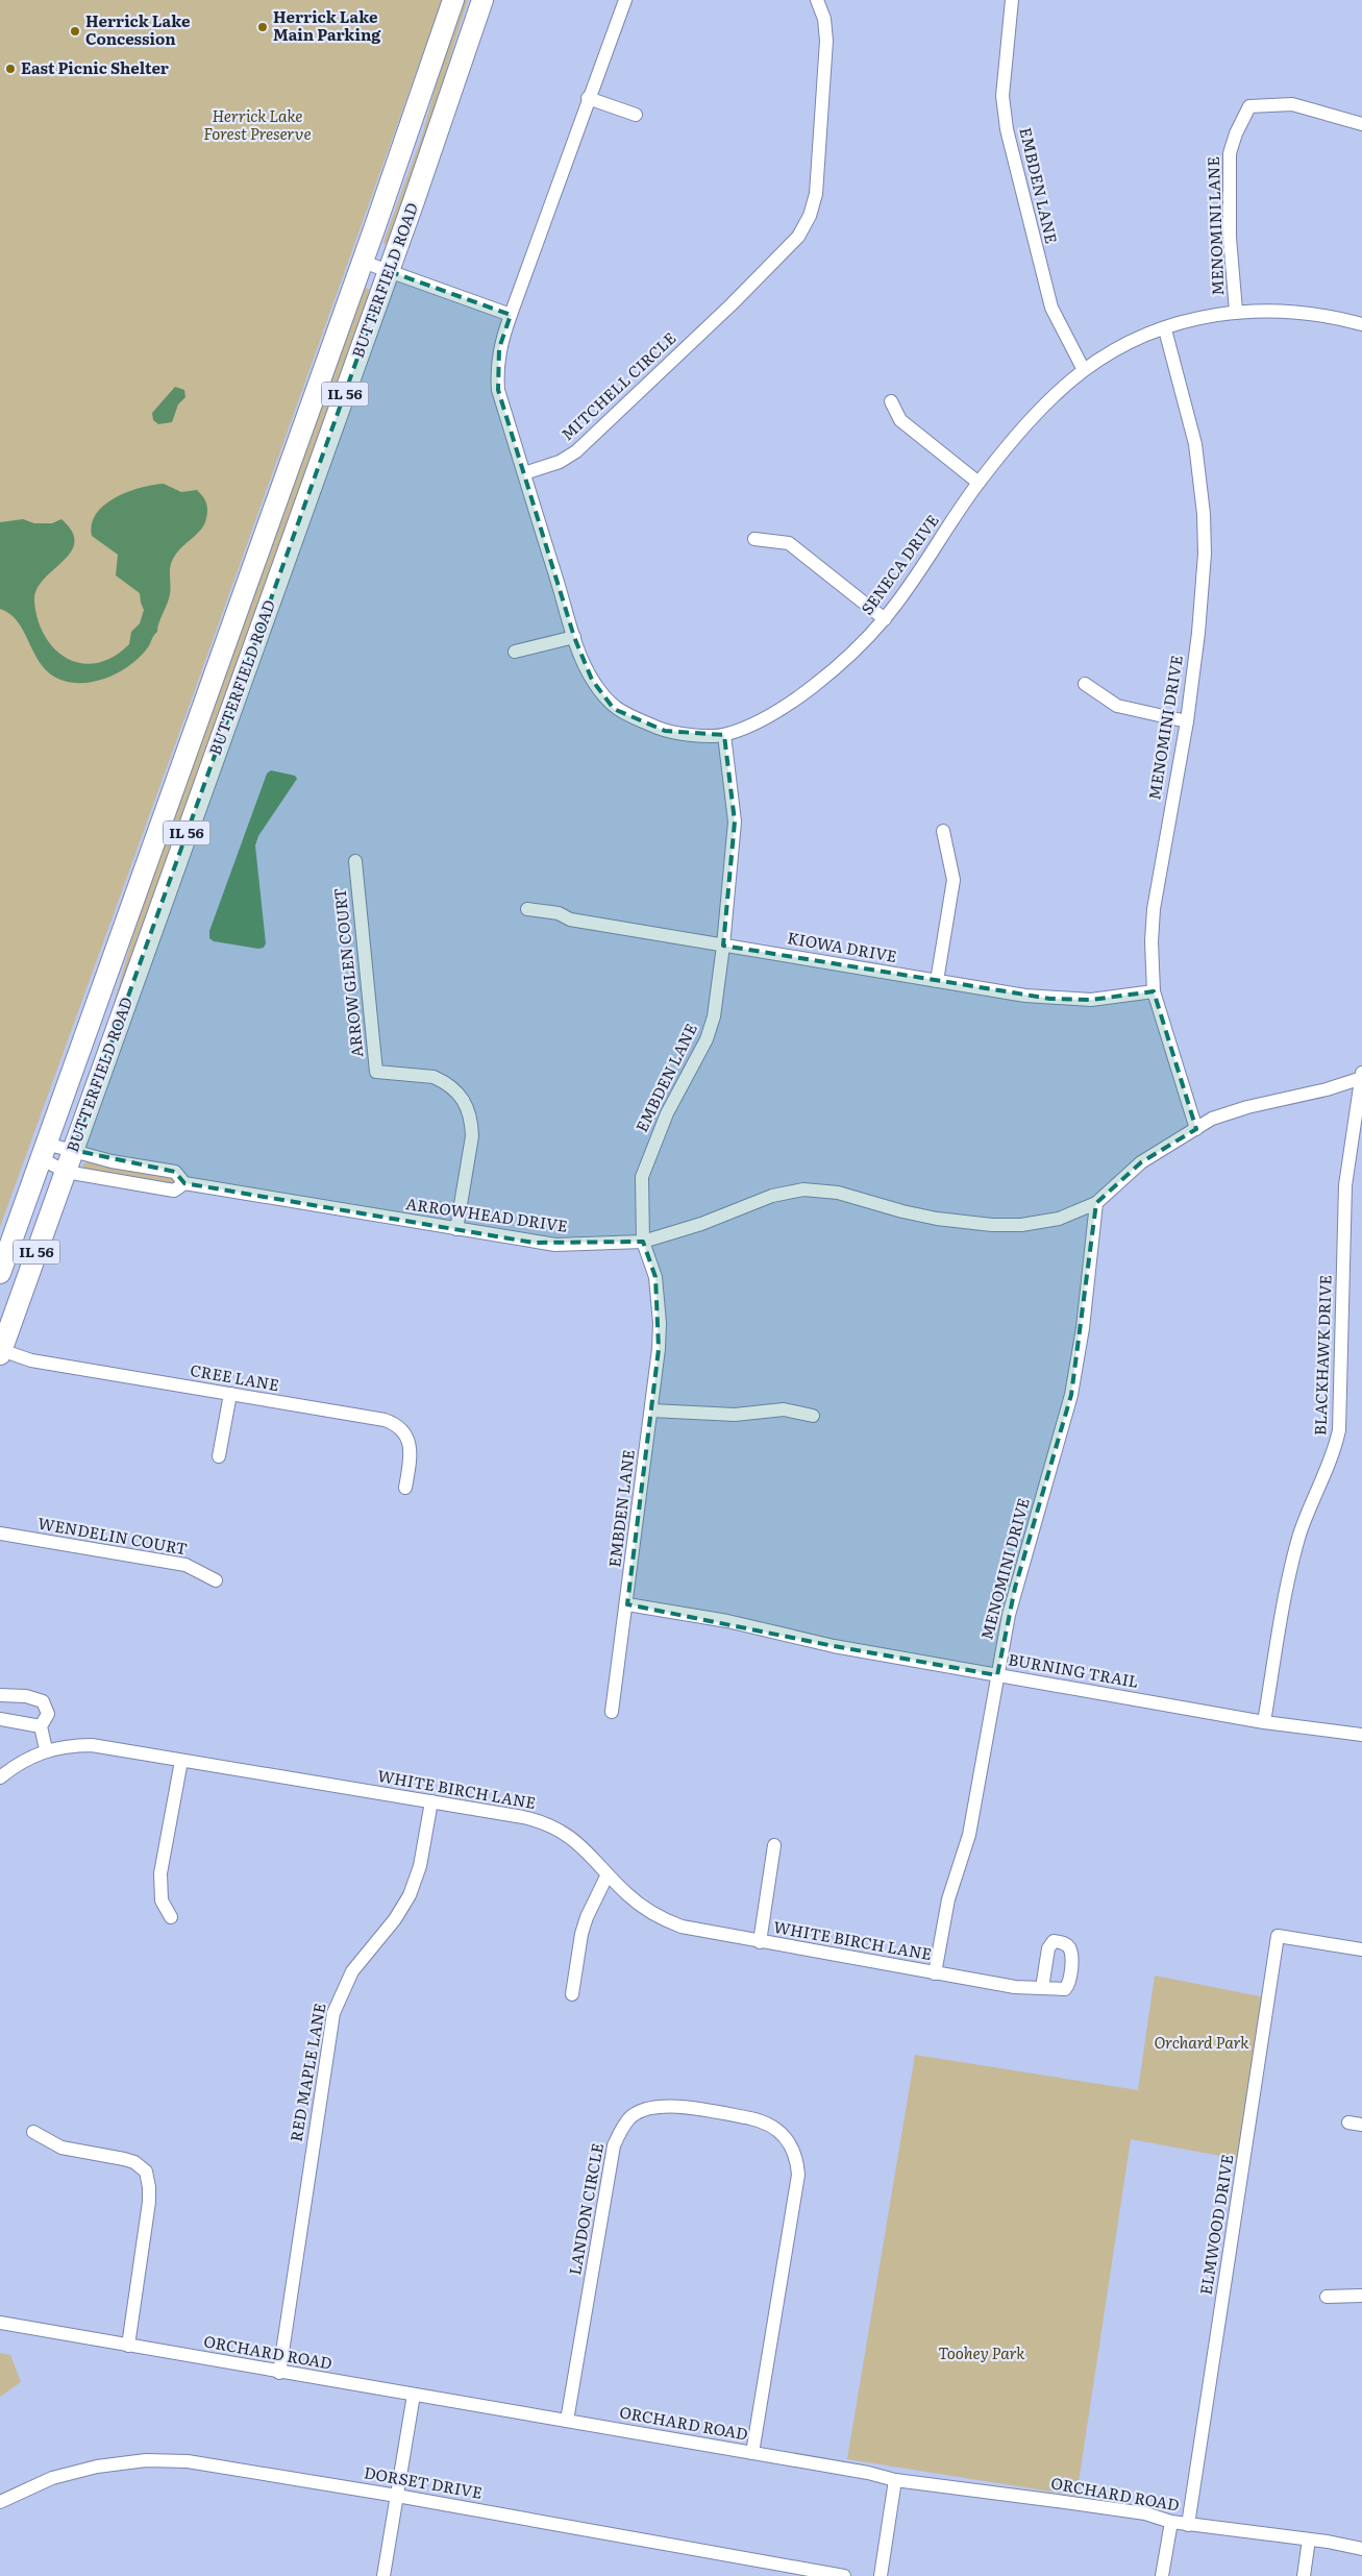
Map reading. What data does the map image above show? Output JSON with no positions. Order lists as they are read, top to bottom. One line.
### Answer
{"streets":{"main road":["BUTTERFIELD ROAD","IL 56"],"street":["EMBDEN LANE","MENOMINI LANE","MITCHELL CIRCLE","SENECA DRIVE","MENOMINI DRIVE","KIOWA DRIVE","ARROW GLEN COURT","ARROWHEAD DRIVE","BLACKHAWK DRIVE","CREE LANE","WENDELIN COURT","BURNING TRAIL","WHITE BIRCH LANE","RED MAPLE LANE","LANDON CIRCLE","ELMWOOD DRIVE","ORCHARD ROAD","DORSET DRIVE"]},"crossings":[["EMBDEN LANE","SENECA DRIVE"],["EMBDEN LANE","KIOWA DRIVE"],["EMBDEN LANE","ARROWHEAD DRIVE"],["EMBDEN LANE","BURNING TRAIL"],["MENOMINI LANE","SENECA DRIVE"],["BUTTERFIELD ROAD","ARROWHEAD DRIVE"],["BUTTERFIELD ROAD","CREE LANE"],["MITCHELL CIRCLE","SENECA DRIVE"],["SENECA DRIVE","MENOMINI DRIVE"],["MENOMINI DRIVE","KIOWA DRIVE"],["MENOMINI DRIVE","ARROWHEAD DRIVE"],["MENOMINI DRIVE","BURNING TRAIL"],["MENOMINI DRIVE","WHITE BIRCH LANE"],["ARROW GLEN COURT","ARROWHEAD DRIVE"],["ARROWHEAD DRIVE","BLACKHAWK DRIVE"],["BLACKHAWK DRIVE","BURNING TRAIL"],["WHITE BIRCH LANE","RED MAPLE LANE"],["RED MAPLE LANE","ORCHARD ROAD"],["LANDON CIRCLE","ORCHARD ROAD"],["ELMWOOD DRIVE","ORCHARD ROAD"]],"parks":["Herrick Lake Forest Preserve","Orchard Park","Toohey Park"],"places":["Herrick Lake Main Parking","Herrick Lake Concession","East Picnic Shelter"]}
